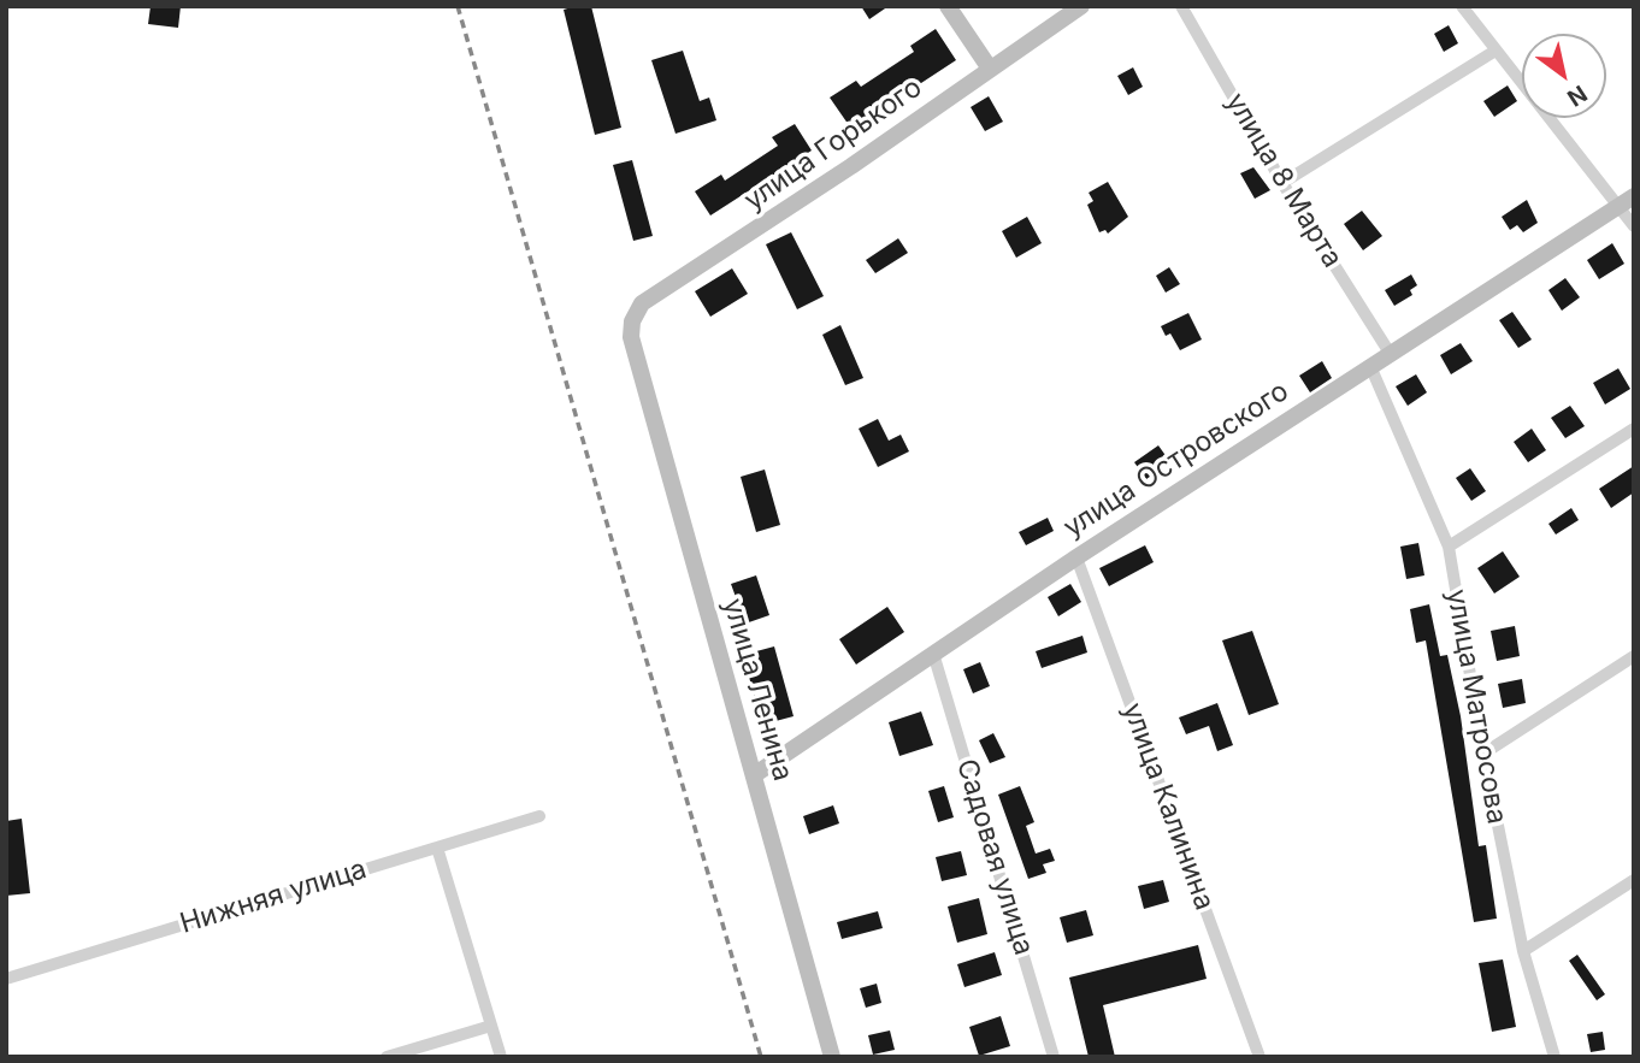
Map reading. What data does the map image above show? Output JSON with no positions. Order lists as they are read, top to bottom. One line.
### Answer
{"streets":{"street":["улица Горького","улица 8 Марта","улица Островского","улица Ленина","улица Матросова","улица Калинина","Садовая улица","Нижняя улица"]},"crossings":[["улица Горького","улица Ленина"],["улица 8 Марта","улица Островского"],["улица Островского","улица Ленина"],["улица Островского","улица Матросова"],["улица Островского","улица Калинина"],["улица Островского","Садовая улица"]],"north":"bottom right"}
